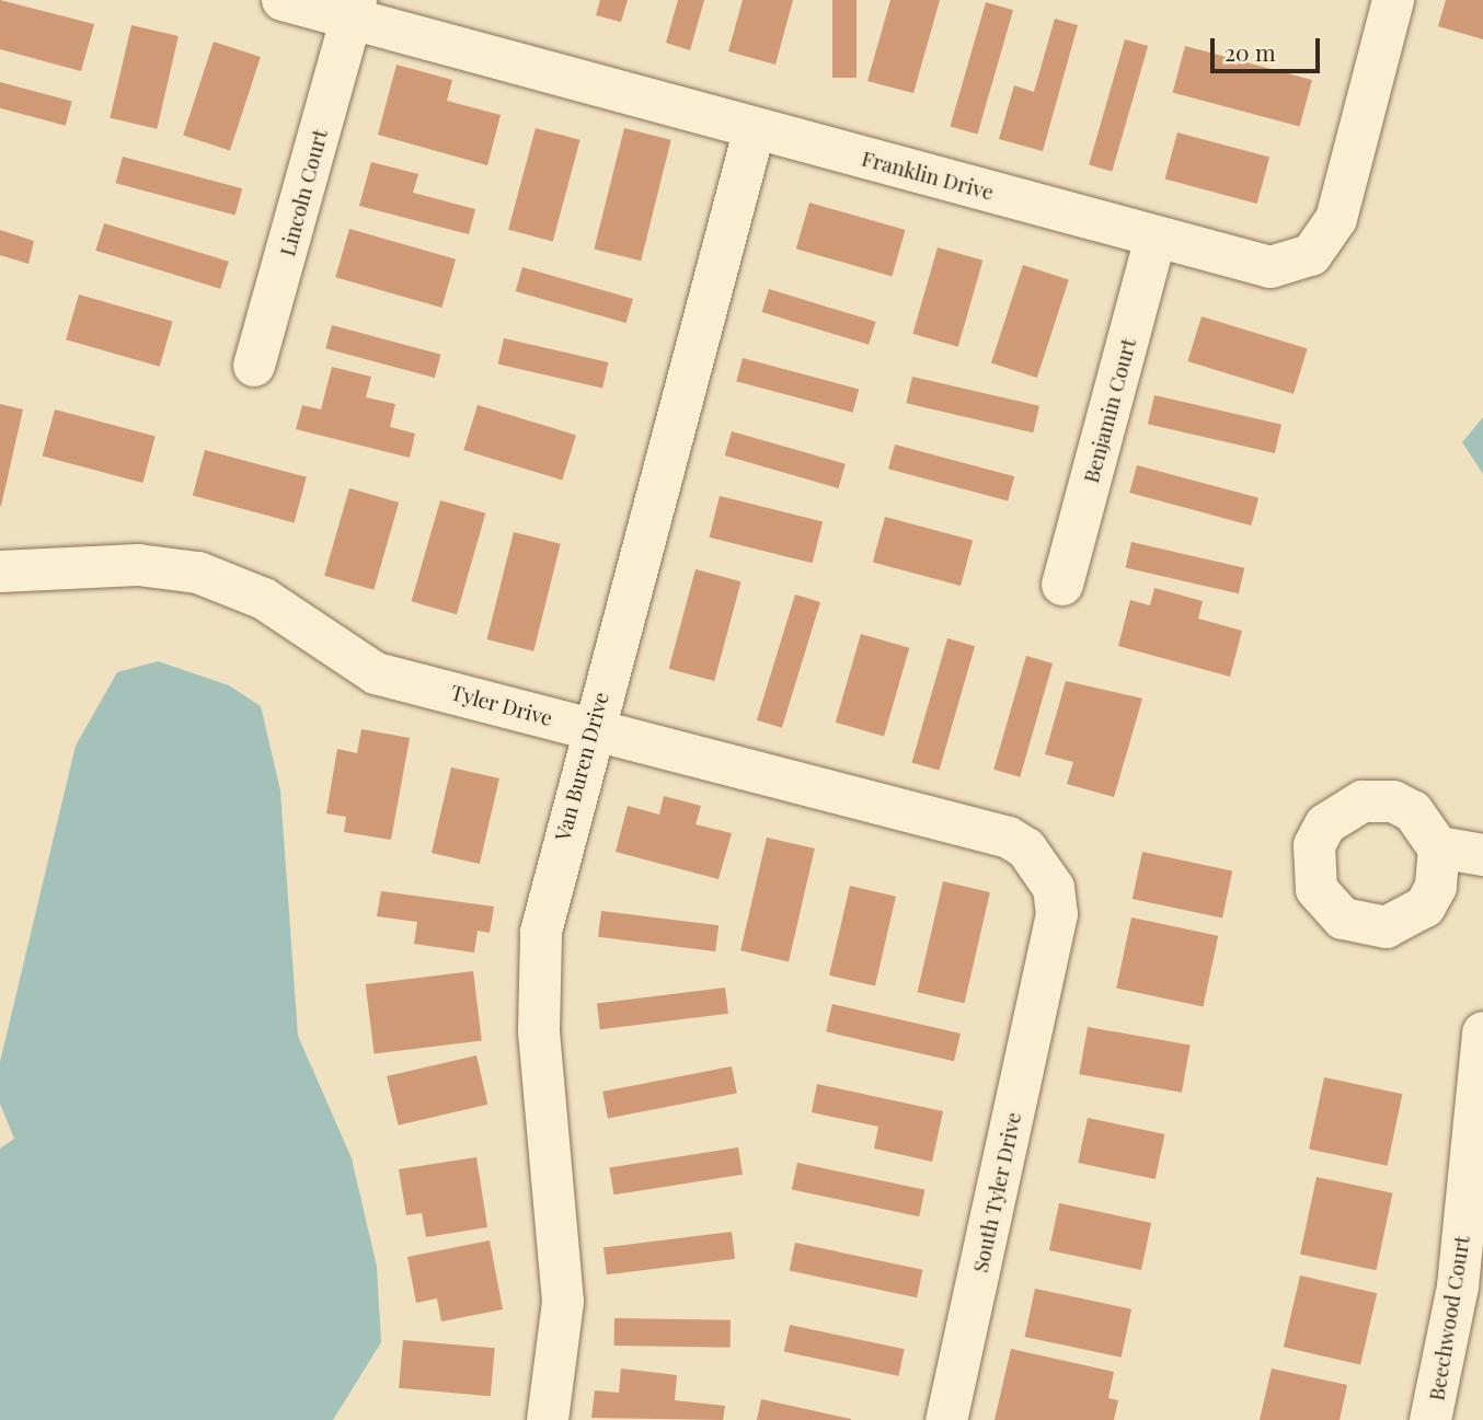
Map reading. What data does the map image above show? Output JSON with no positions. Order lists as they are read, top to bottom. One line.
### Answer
{"streets":{"street":["Franklin Drive","Lincoln Court","Benjamin Court","Tyler Drive","Van Buren Drive","South Tyler Drive","Beechwood Court"]},"crossings":[["Franklin Drive","Lincoln Court"],["Franklin Drive","Benjamin Court"],["Franklin Drive","Van Buren Drive"],["Tyler Drive","Van Buren Drive"],["Tyler Drive","South Tyler Drive"]],"scale_bar":"20 m"}
